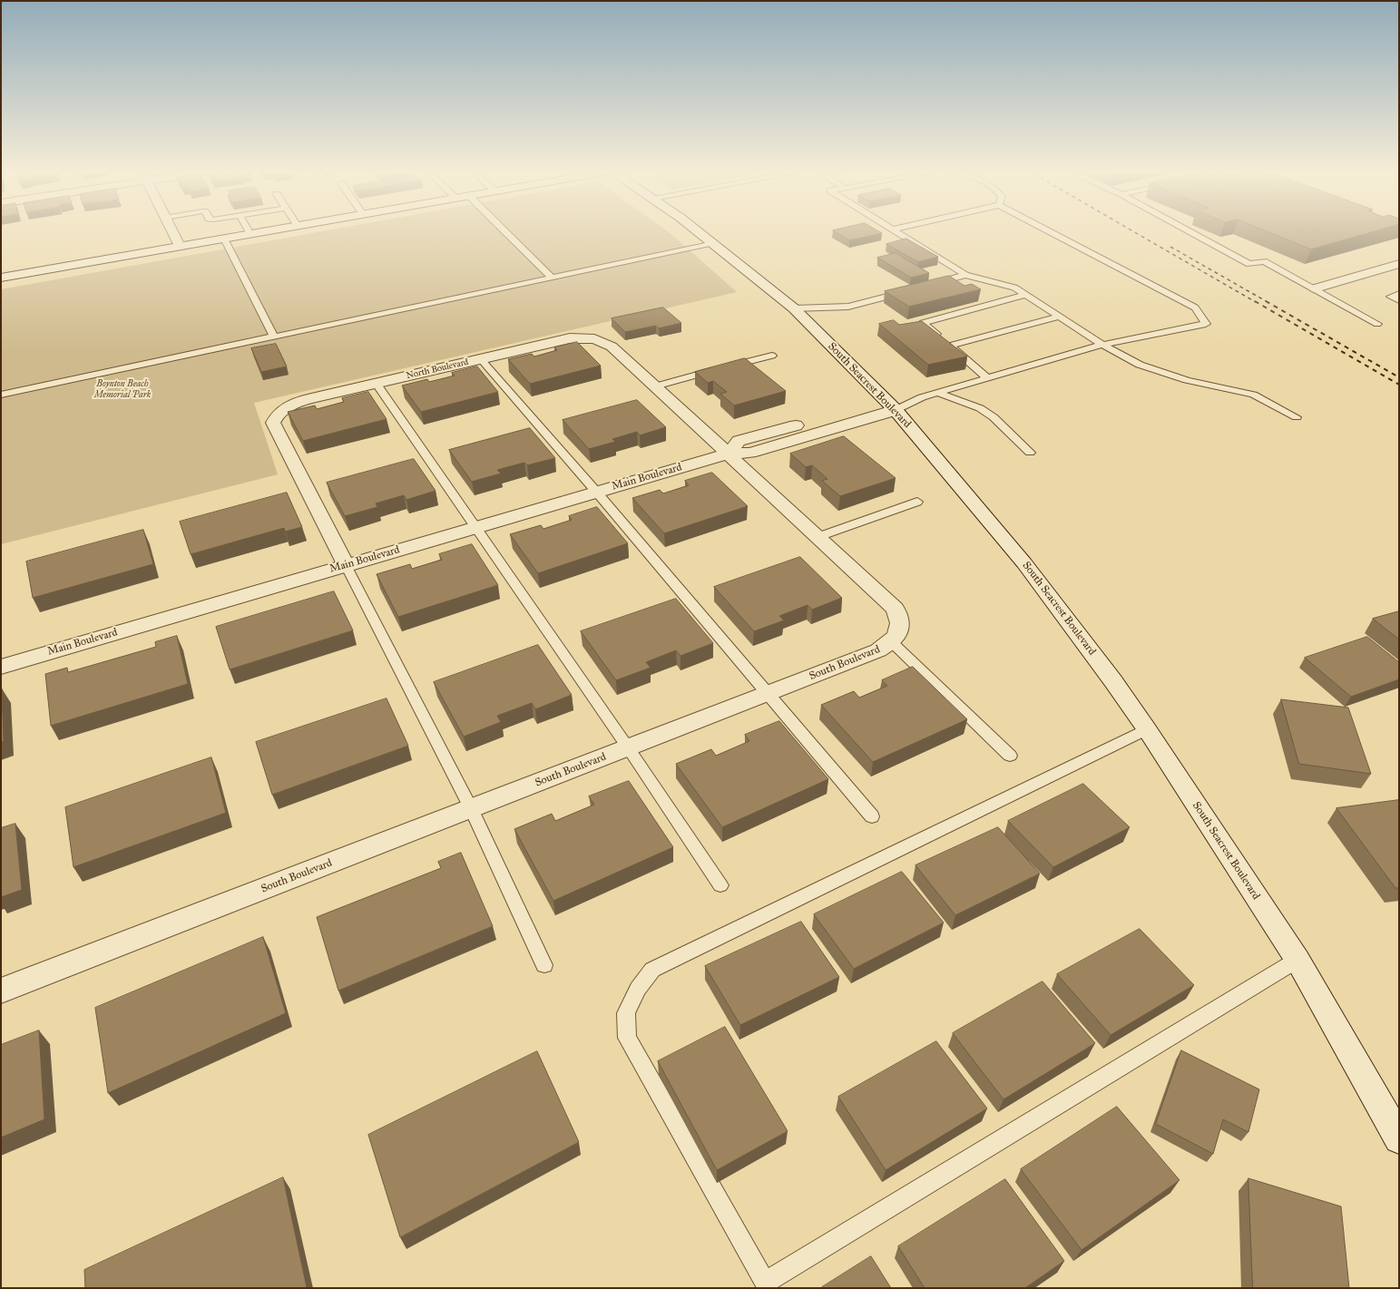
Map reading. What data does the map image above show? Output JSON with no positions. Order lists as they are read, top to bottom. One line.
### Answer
{"streets":{"street":["North Boulevard","South Seacrest Boulevard","Main Boulevard","South Boulevard"]},"crossings":[["North Boulevard","Main Boulevard"],["North Boulevard","South Boulevard"],["South Seacrest Boulevard","Main Boulevard"],["Main Boulevard","South Boulevard"]],"parks":["Boynton Beach Memorial Park"]}
